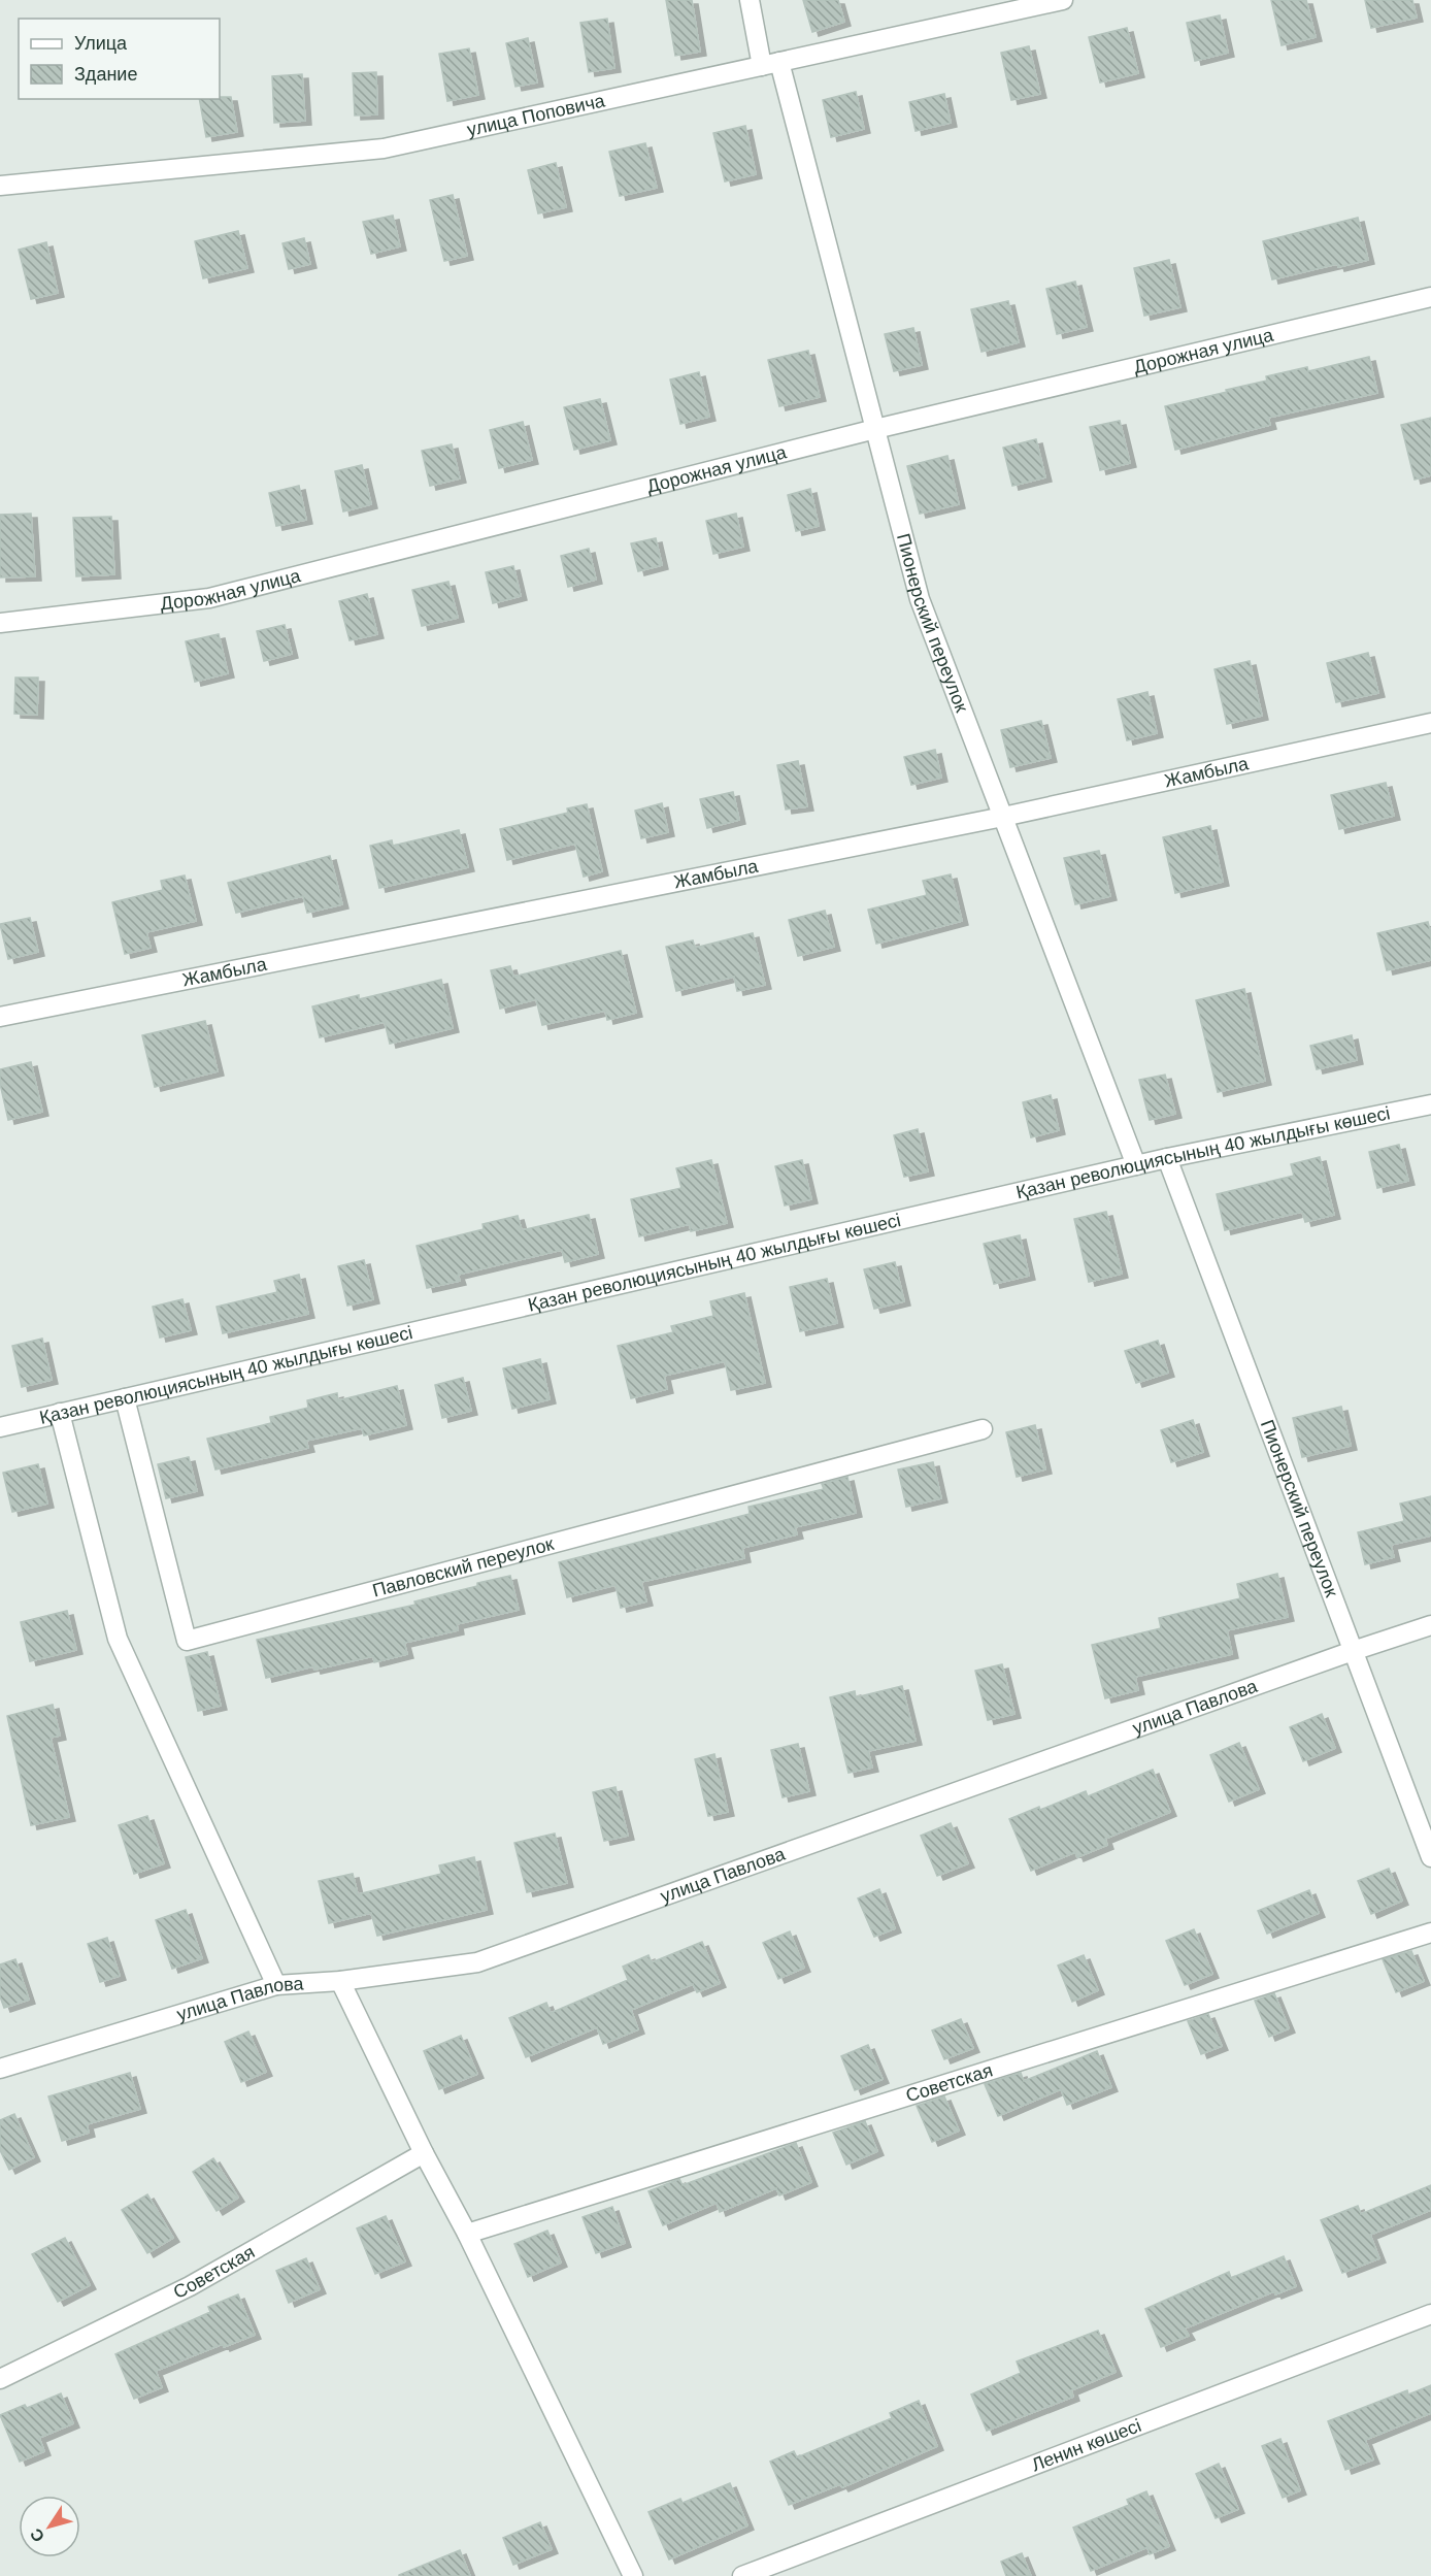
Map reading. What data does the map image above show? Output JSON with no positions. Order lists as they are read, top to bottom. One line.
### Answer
{"streets":{"street":["улица Поповича","Дорожная улица","Пионерский переулок","Жамбыла","Қазан революциясының 40 жылдығы көшесі","Павловский переулок","улица Павлова","Советская","Ленин көшесі"]},"crossings":[["улица Поповича","Пионерский переулок"],["Дорожная улица","Пионерский переулок"],["Пионерский переулок","Жамбыла"],["Пионерский переулок","Қазан революциясының 40 жылдығы көшесі"],["Пионерский переулок","улица Павлова"],["Қазан революциясының 40 жылдығы көшесі","Павловский переулок"]],"legend":["Улица","Здание"],"north":"bottom left"}
